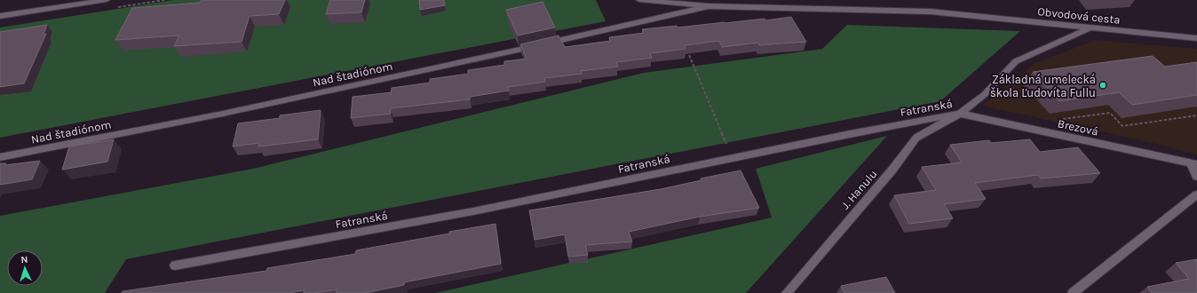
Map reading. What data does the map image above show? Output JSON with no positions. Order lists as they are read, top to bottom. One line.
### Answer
{"streets":{"street":["Obvodová cesta","Nad štadiónom","Fatranská","Brezová","J. Hanulu"]},"crossings":[["Obvodová cesta","Nad štadiónom"],["Obvodová cesta","Fatranská"],["Fatranská","Brezová"],["Fatranská","J. Hanulu"],["Brezová","J. Hanulu"]],"places":["Základná umelecká škola Ľudovíta Fullu"],"north":"top"}
